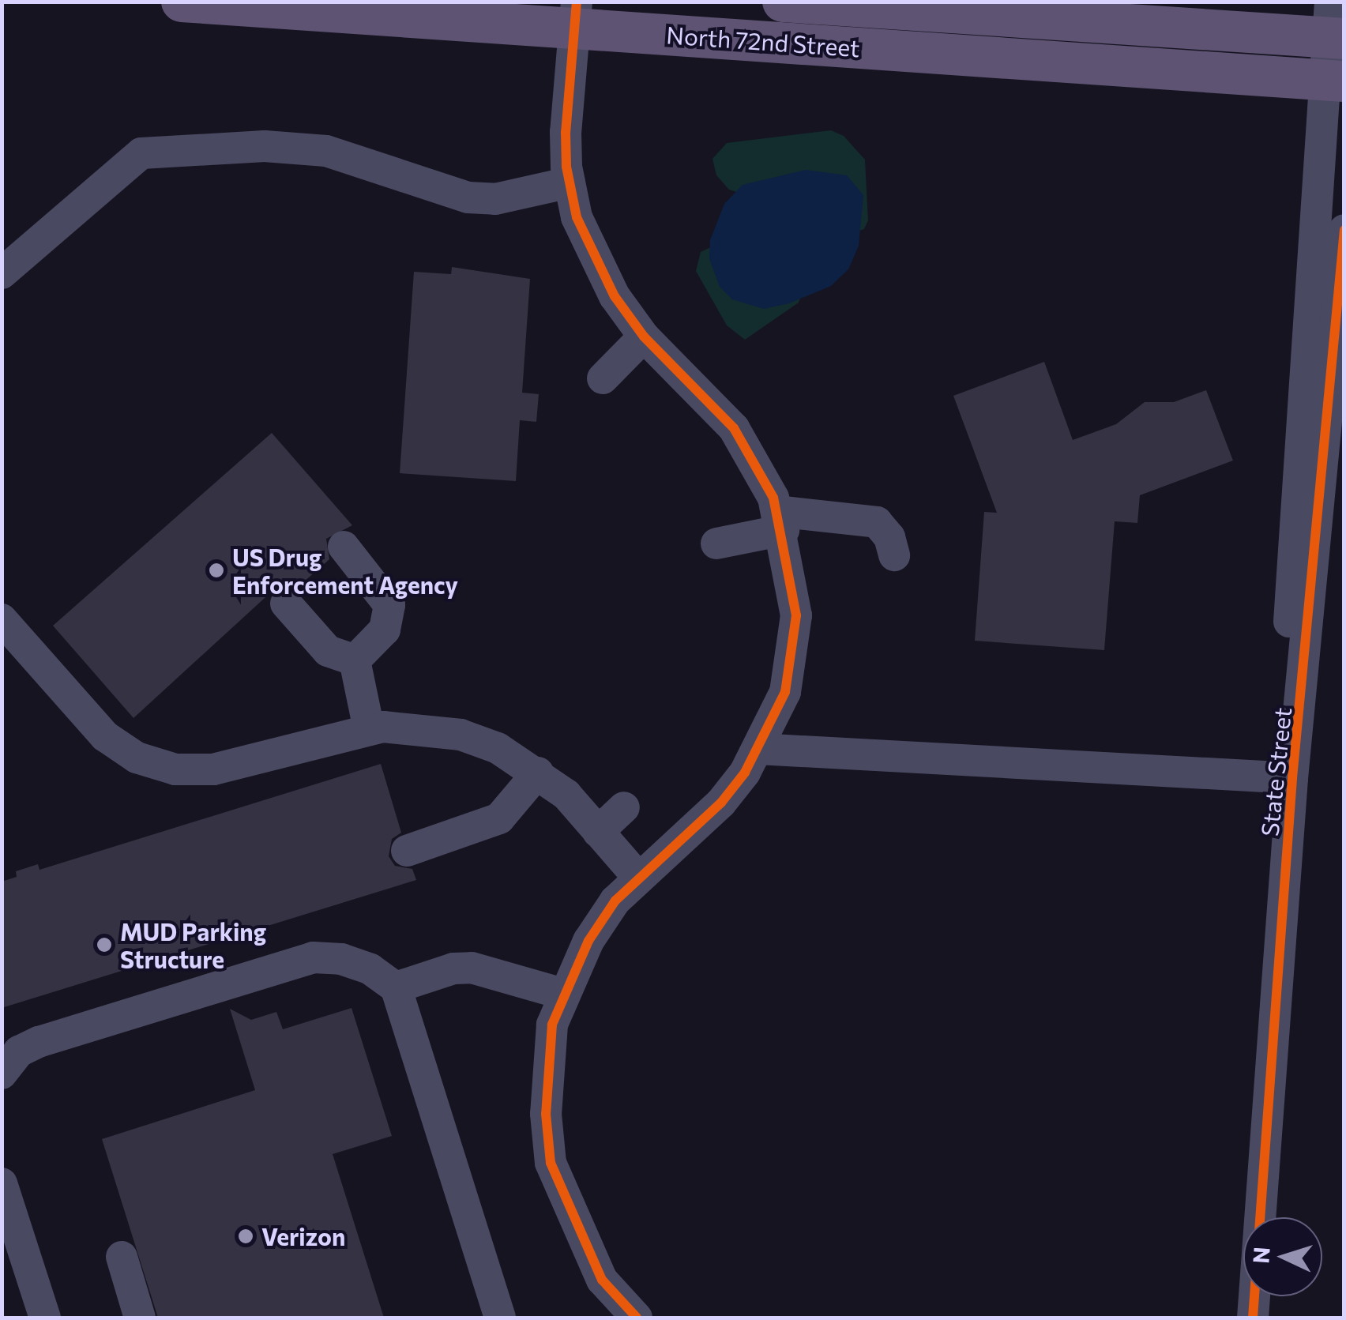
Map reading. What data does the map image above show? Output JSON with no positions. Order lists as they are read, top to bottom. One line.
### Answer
{"streets":{"main road":["North 72nd Street"],"street":["State Street"]},"crossings":[["North 72nd Street","State Street"]],"places":["US Drug Enforcement Agency","MUD Parking Structure","Verizon"],"north":"left"}
